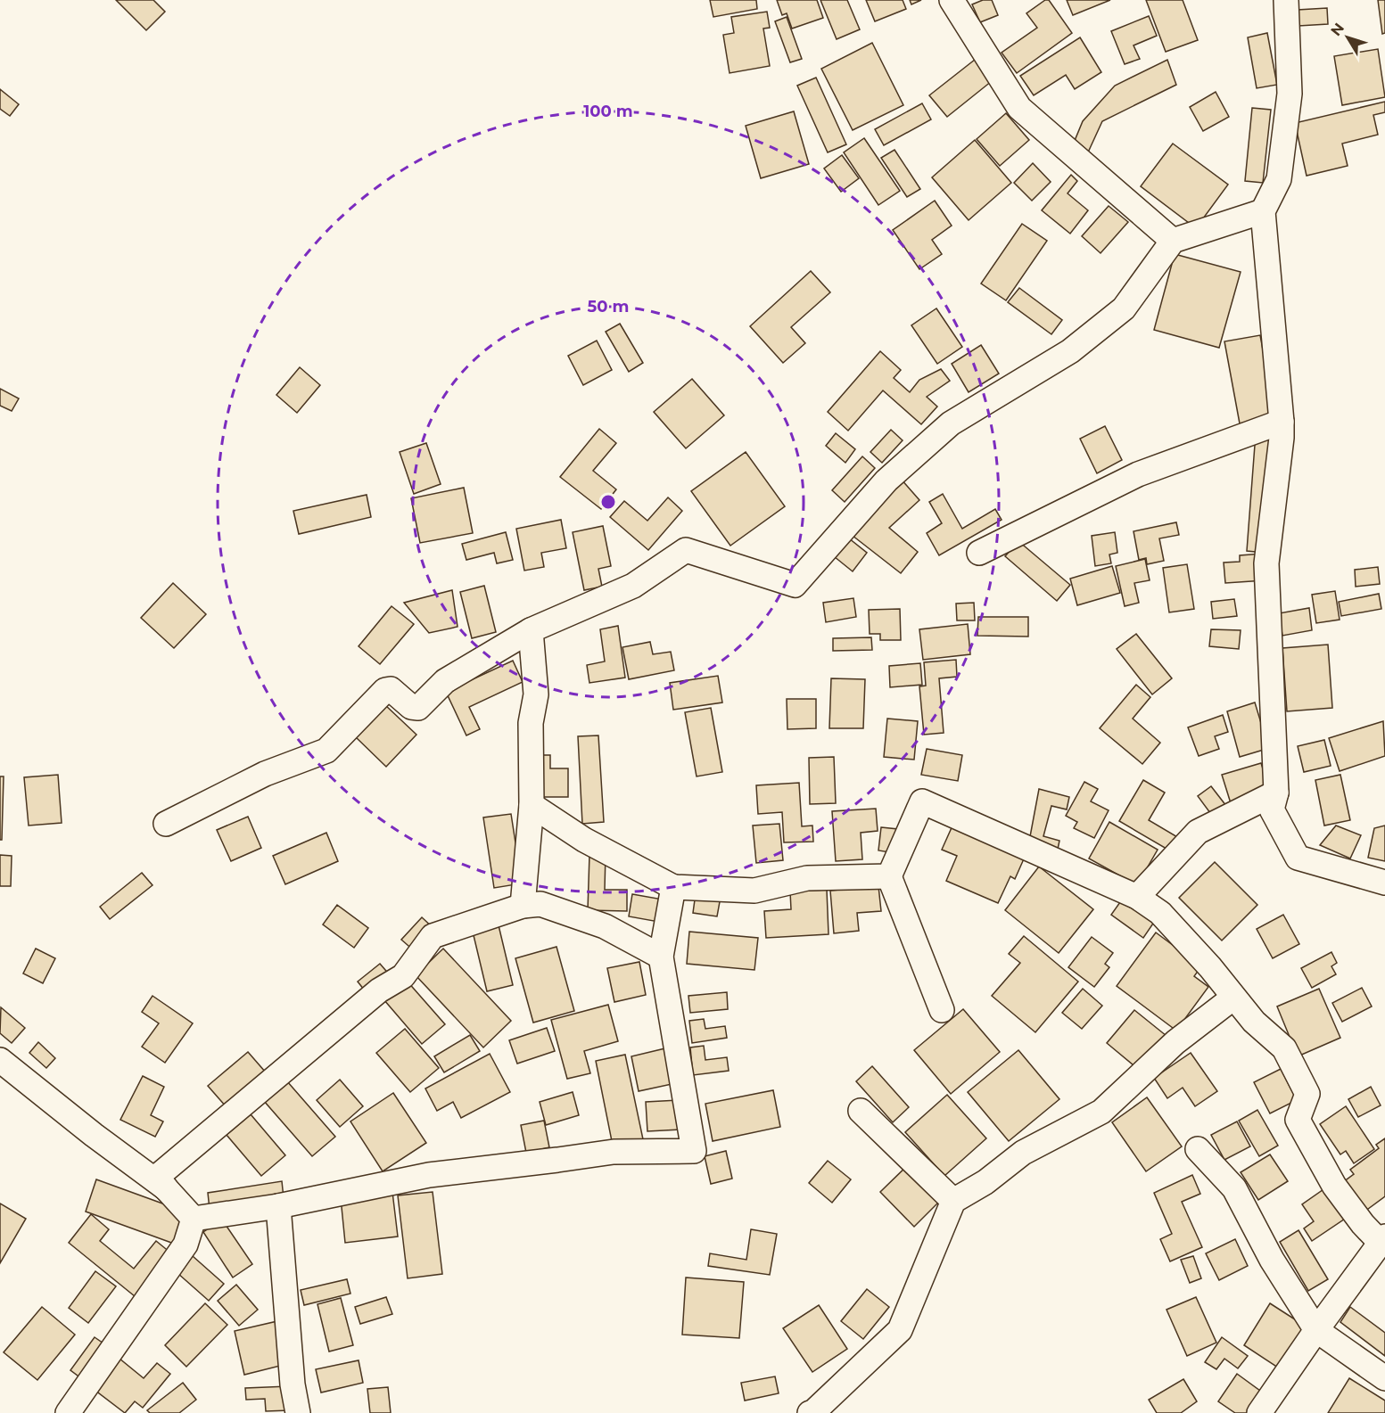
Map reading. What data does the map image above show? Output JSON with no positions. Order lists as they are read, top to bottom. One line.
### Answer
{"north":"top left","rings":["100 m","50 m"]}
